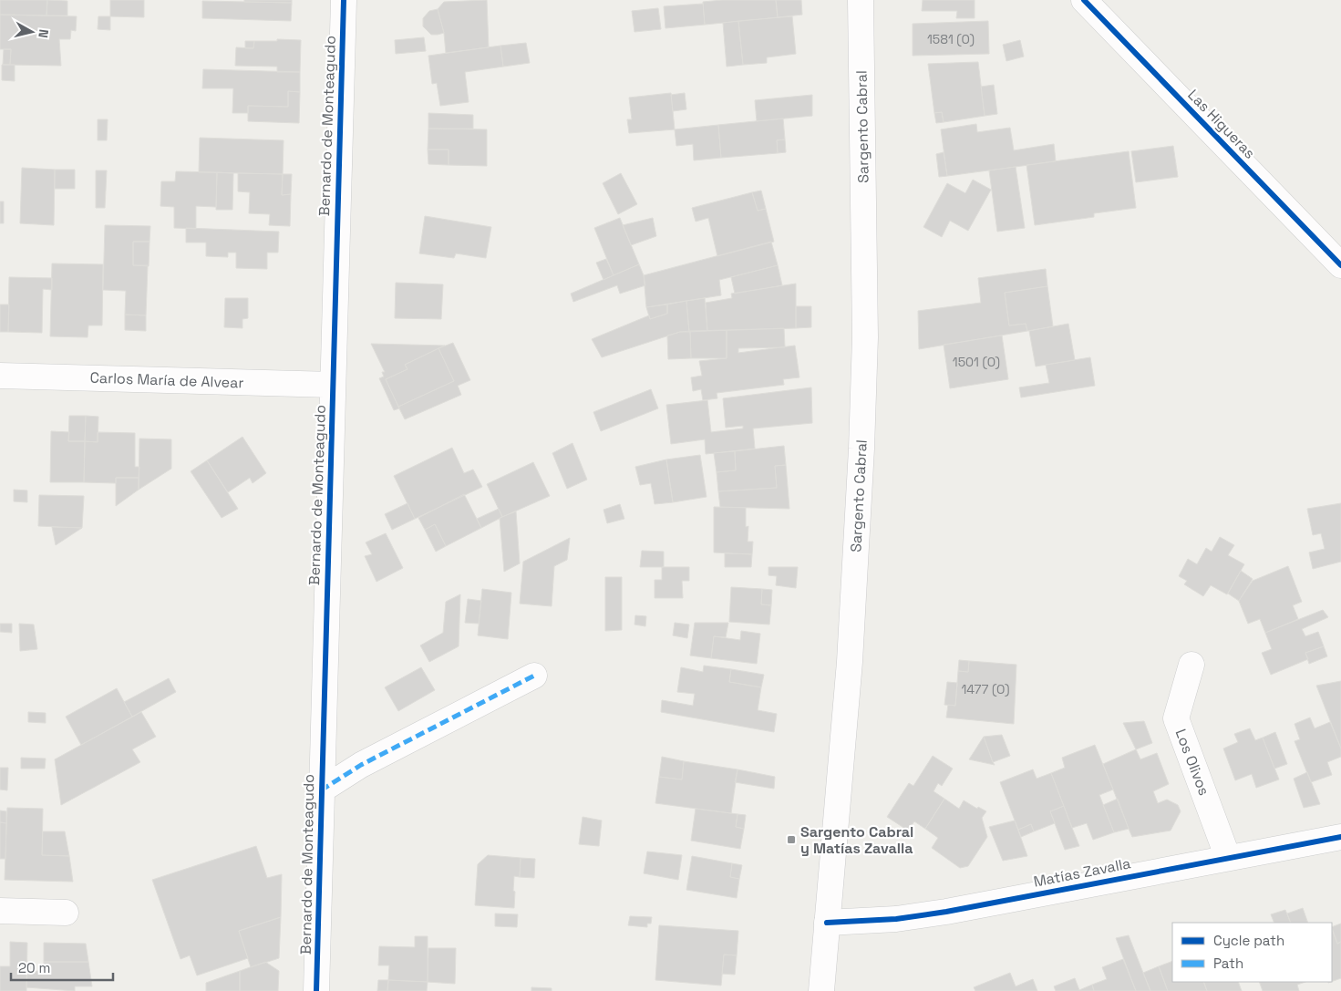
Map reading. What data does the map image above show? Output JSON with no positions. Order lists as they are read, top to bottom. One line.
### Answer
{"streets":{"street":["Las Higueras","Bernardo de Monteagudo","Sargento Cabral","Carlos María de Alvear","Los Olivos","Matías Zavalla"]},"crossings":[["Bernardo de Monteagudo","Carlos María de Alvear"],["Sargento Cabral","Matías Zavalla"],["Los Olivos","Matías Zavalla"]],"places":{"transit":["Sargento Cabral y Matías Zavalla"]},"house_numbers":["1581 (O)","1501 (O)","1477 (O)"],"legend":["Cycle path","Path"],"scale_bar":"20 m","north":"right"}
